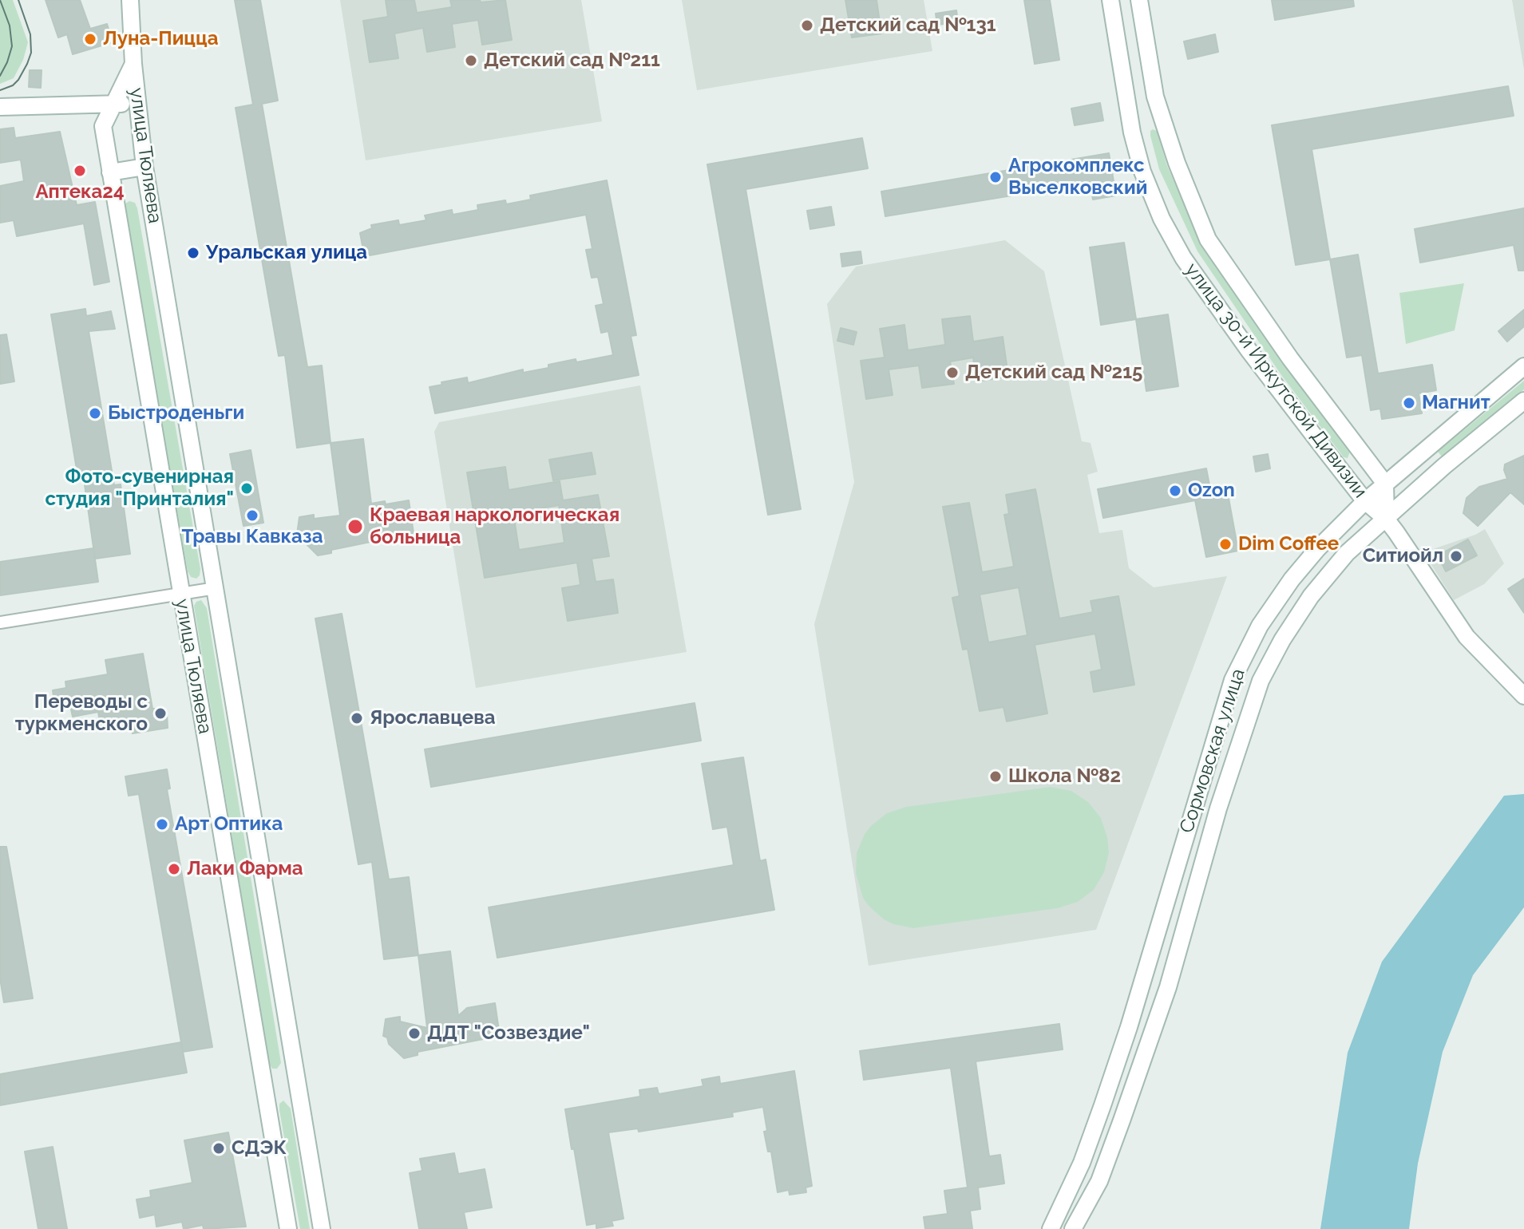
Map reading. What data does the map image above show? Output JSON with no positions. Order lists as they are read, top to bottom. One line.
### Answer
{"streets":{"main road":["улица Тюляева","улица 30-й Иркутской Дивизии","Сормовская улица"]},"crossings":[["улица 30-й Иркутской Дивизии","Сормовская улица"]],"places":["Детский сад №131","Луна-Пицца","Детский сад №211","Аптека24","Агрокомплекс Выселковский","Уральская улица","Детский сад №215","Магнит","Быстроденьги","Фото-сувенирная студия \"Принталия\"","Ozon","Травы Кавказа","Краевая наркологическая больница","Dim Coffee","Ситиойл","Переводы с туркменского","Ярославцева","Школа №82","Арт Оптика","Лаки Фарма","ДДТ \"Созвездие\"","СДЭК"]}
